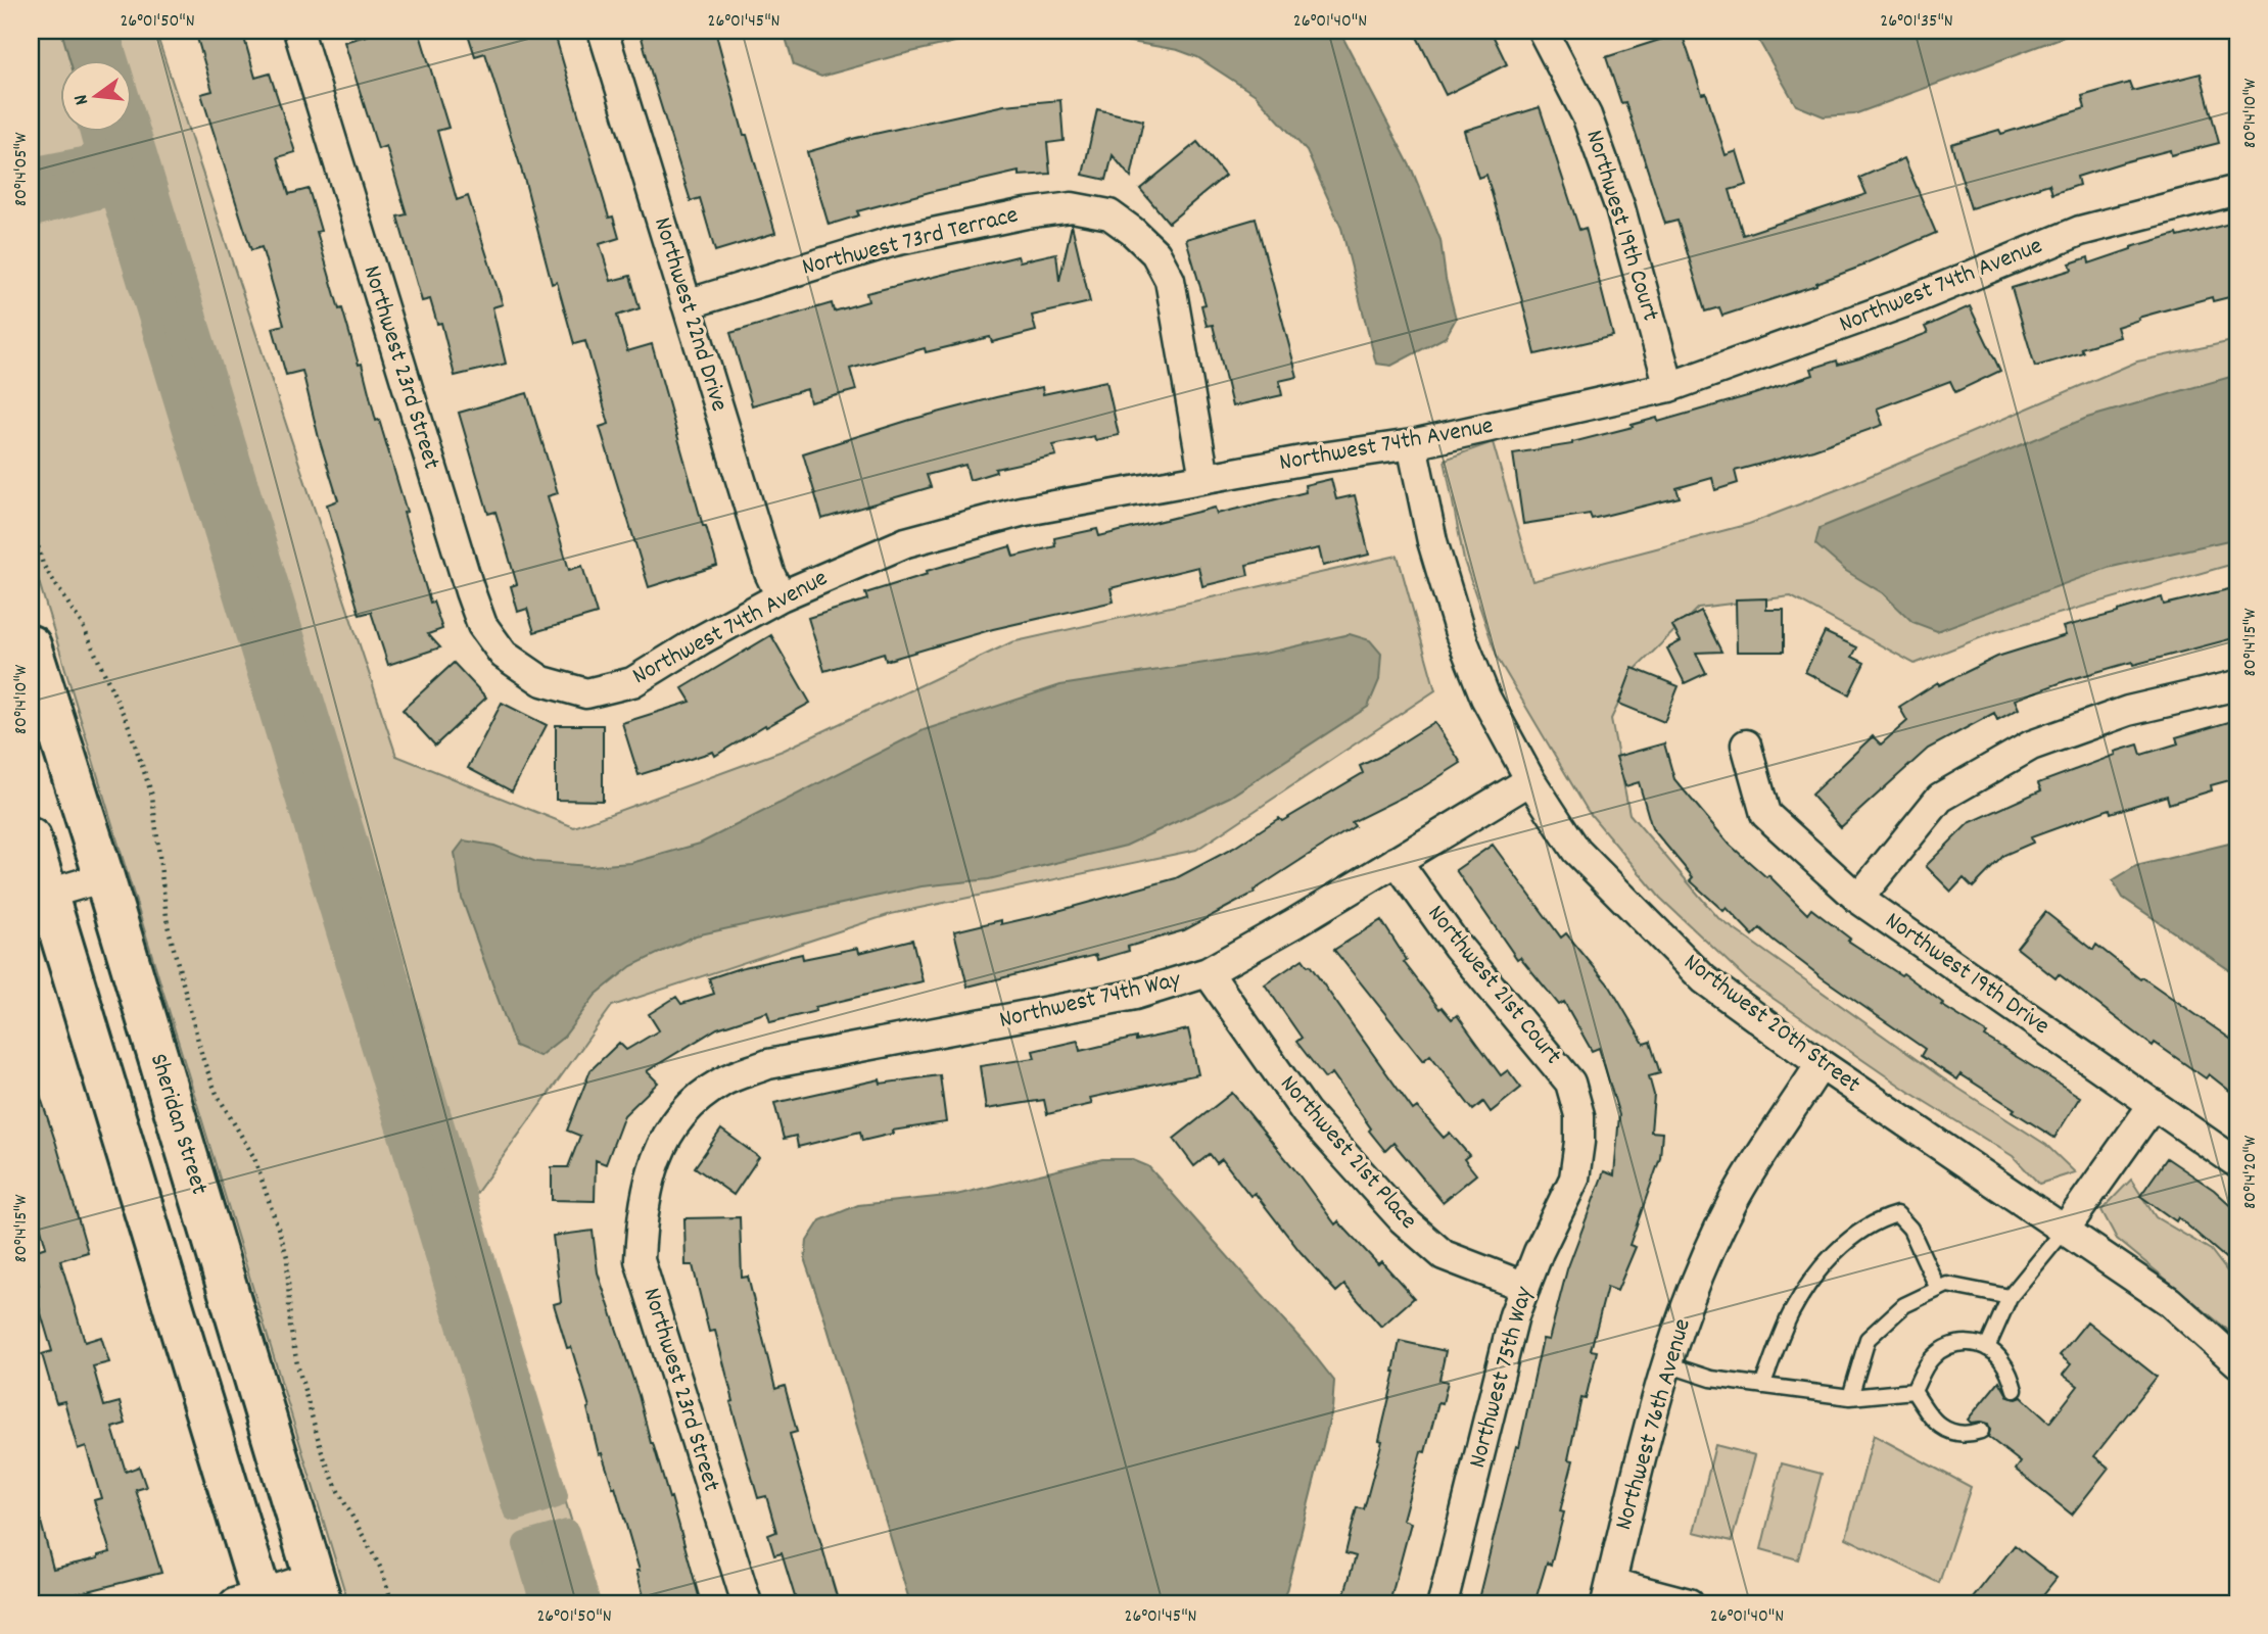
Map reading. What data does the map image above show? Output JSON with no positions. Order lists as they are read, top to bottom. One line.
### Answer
{"streets":{"main road":["Sheridan Street"],"street":["Northwest 19th Court","Northwest 73rd Terrace","Northwest 74th Avenue","Northwest 22nd Drive","Northwest 23rd Street","Northwest 19th Drive","Northwest 21st Court","Northwest 74th Way","Northwest 20th Street","Northwest 21st Place","Northwest 75th Way","Northwest 76th Avenue"]},"crossings":[["Northwest 19th Court","Northwest 74th Avenue"],["Northwest 73rd Terrace","Northwest 74th Avenue"],["Northwest 73rd Terrace","Northwest 22nd Drive"],["Northwest 74th Avenue","Northwest 22nd Drive"],["Northwest 74th Avenue","Northwest 23rd Street"],["Northwest 74th Avenue","Northwest 20th Street"],["Northwest 23rd Street","Northwest 74th Way"],["Northwest 21st Court","Northwest 74th Way"],["Northwest 21st Court","Northwest 75th Way"],["Northwest 74th Way","Northwest 20th Street"],["Northwest 74th Way","Northwest 21st Place"],["Northwest 20th Street","Northwest 76th Avenue"],["Northwest 21st Place","Northwest 75th Way"]],"north":"left","coordinates":["26°01'50\"N","26°01'45\"N","26°01'40\"N","26°01'35\"N","80°14'10\"W","80°14'05\"W","80°14'15\"W","80°14'20\"W"]}
